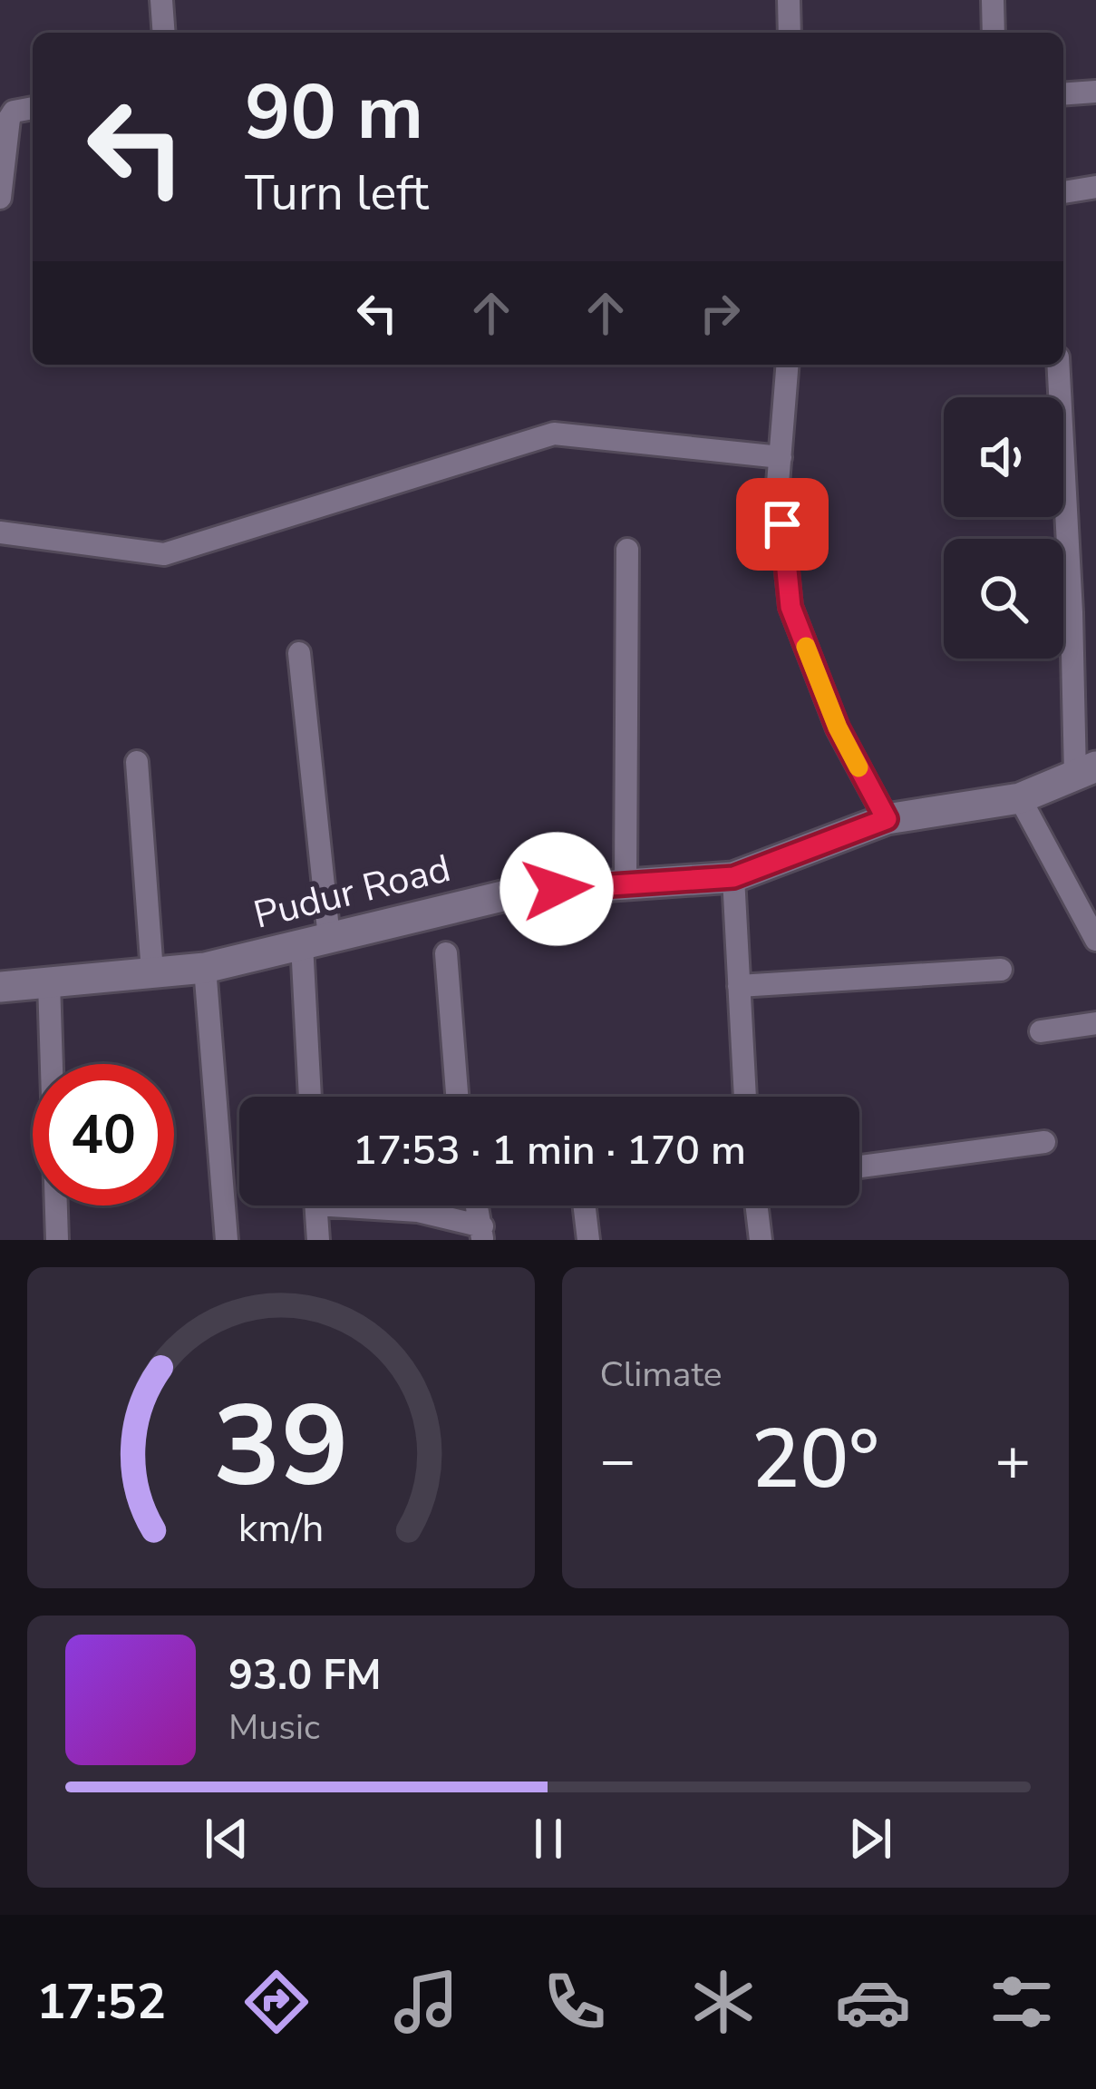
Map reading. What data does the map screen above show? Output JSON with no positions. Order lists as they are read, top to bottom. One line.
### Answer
{"streets":{"street":["Pudur Road"]},"page":{"turn":["90 m","Turn left"],"limit":"40","trip":"17:53 · 1 min · 170 m","tile":"Climate","heat":["−","20°","+"],"song":["93.0 FM","Music"],"tabs":"17:52","gauge":["39","km/h"]}}
